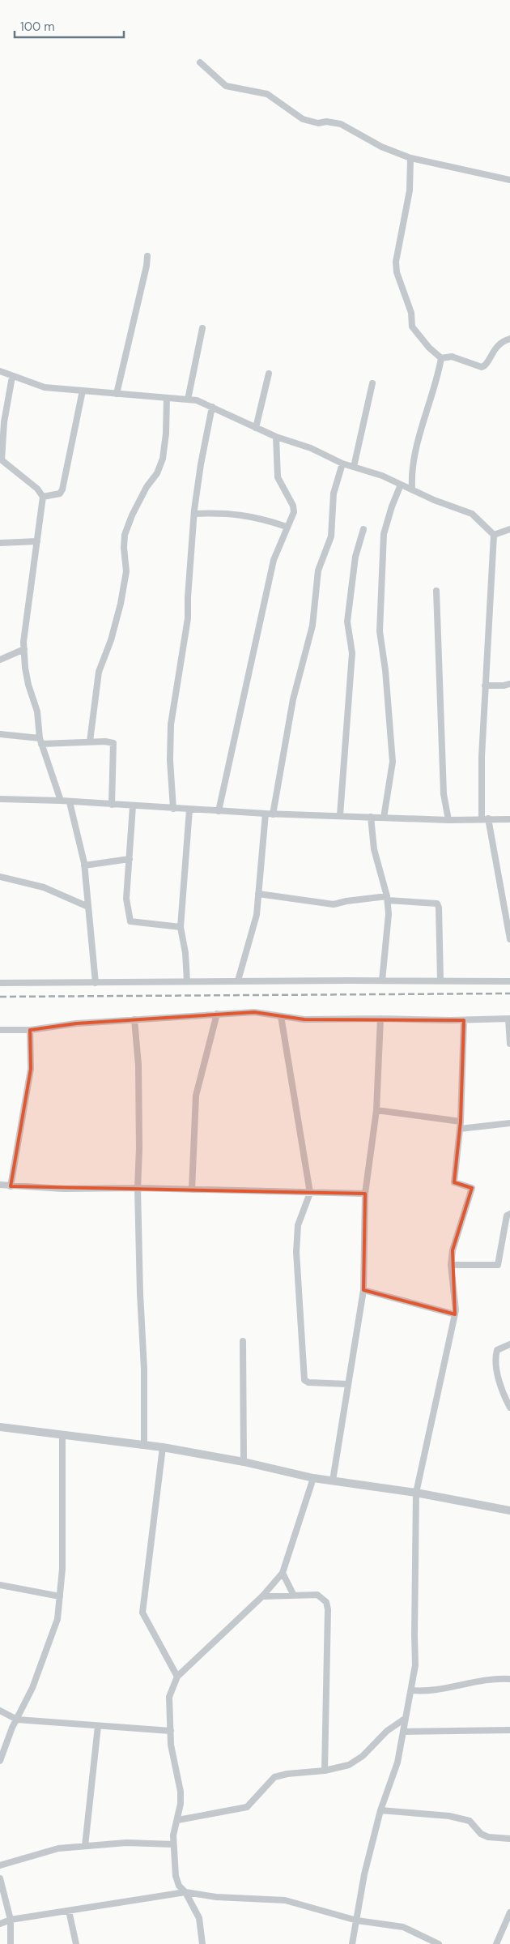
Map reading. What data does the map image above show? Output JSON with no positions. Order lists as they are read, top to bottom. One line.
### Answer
{"scale_bar":"100 m"}
